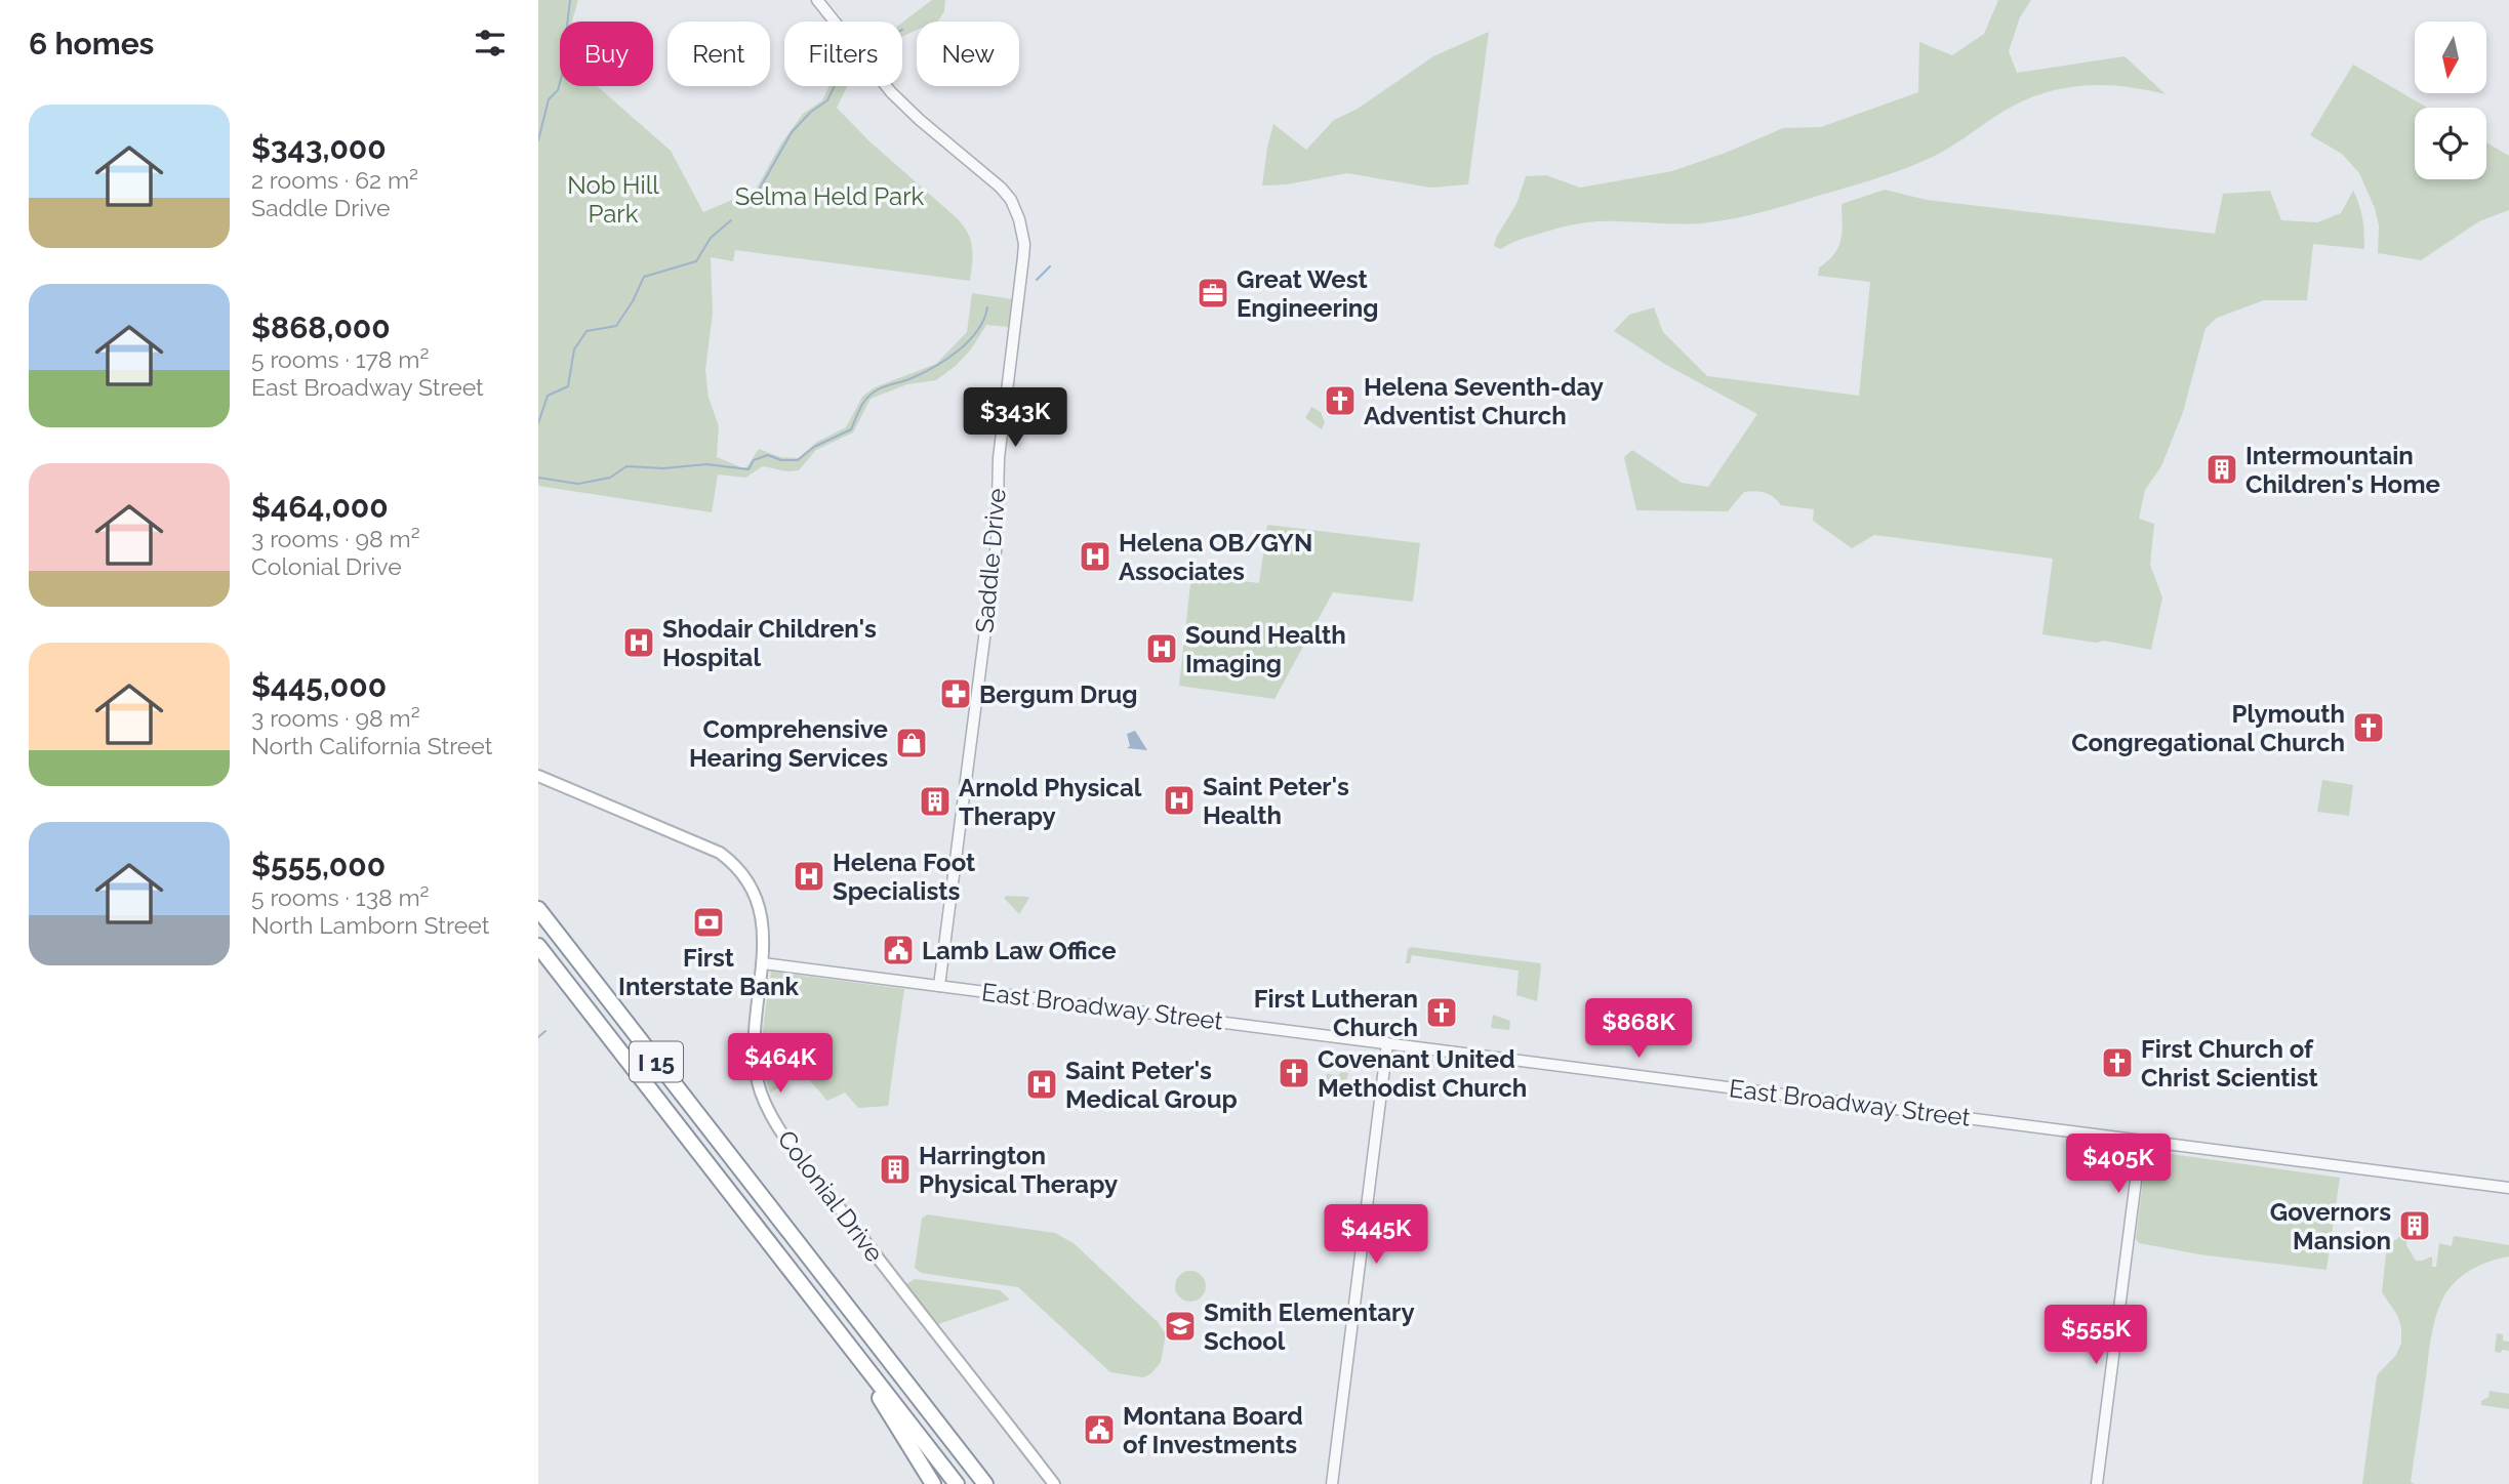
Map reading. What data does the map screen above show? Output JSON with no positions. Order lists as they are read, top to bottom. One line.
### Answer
{"streets":{"highway":["I 15"],"main road":["Colonial Drive"],"street":["Saddle Drive","East Broadway Street"]},"crossings":[["Saddle Drive","East Broadway Street"],["East Broadway Street","Colonial Drive"]],"parks":["Nob Hill Park","Selma Held Park"],"places":{"office":["Great West Engineering"],"church":["Helena Seventh-day Adventist Church","Plymouth Congregational Church","First Lutheran Church","First Church of Christ Scientist","Covenant United Methodist Church"],"building":["Intermountain Children's Home","Arnold Physical Therapy","Harrington Physical Therapy","Governors Mansion"],"hospital":["Helena OB/GYN Associates","Shodair Children's Hospital","Sound Health Imaging","Saint Peter's Health","Helena Foot Specialists","Saint Peter's Medical Group"],"pharmacy":["Bergum Drug"],"shop":["Comprehensive Hearing Services"],"bank":["First Interstate Bank"],"public building":["Lamb Law Office","Montana Board of Investments"],"school or university":["Smith Elementary School"]},"north":"bottom","page":{"heading":"6 homes","chip":["Buy","Rent","Filters","New"],"list":[{"name":"$343,000","note":"2 rooms · 62 m² · Saddle Drive"},{"name":"$868,000","note":"5 rooms · 178 m² · East Broadway Street"},{"name":"$464,000","note":"3 rooms · 98 m² · Colonial Drive"},{"name":"$445,000","note":"3 rooms · 98 m² · North California Street"},{"name":"$555,000","note":"5 rooms · 138 m² · North Lamborn Street"}],"price":["$343K","$868K","$464K","$405K","$445K","$555K"]}}
